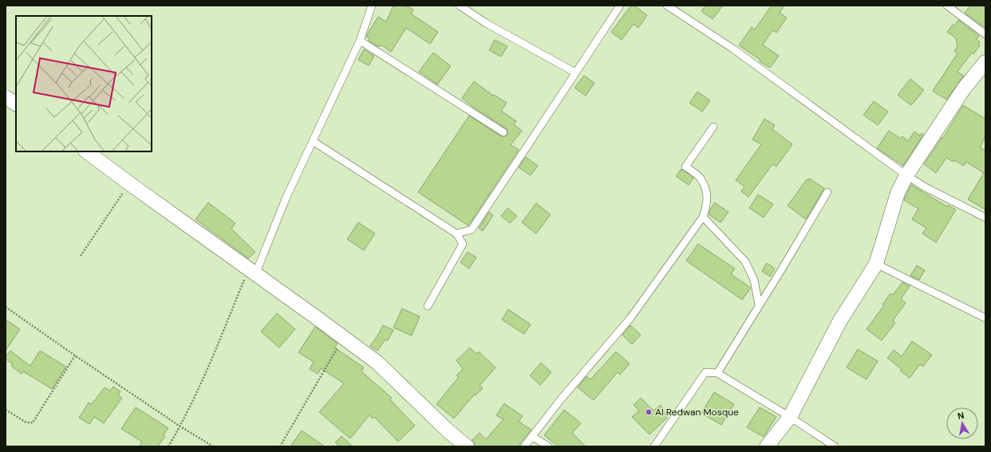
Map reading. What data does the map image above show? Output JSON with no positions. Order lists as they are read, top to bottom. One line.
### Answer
{"places":["Al Redwan Mosque"],"north":"top"}
